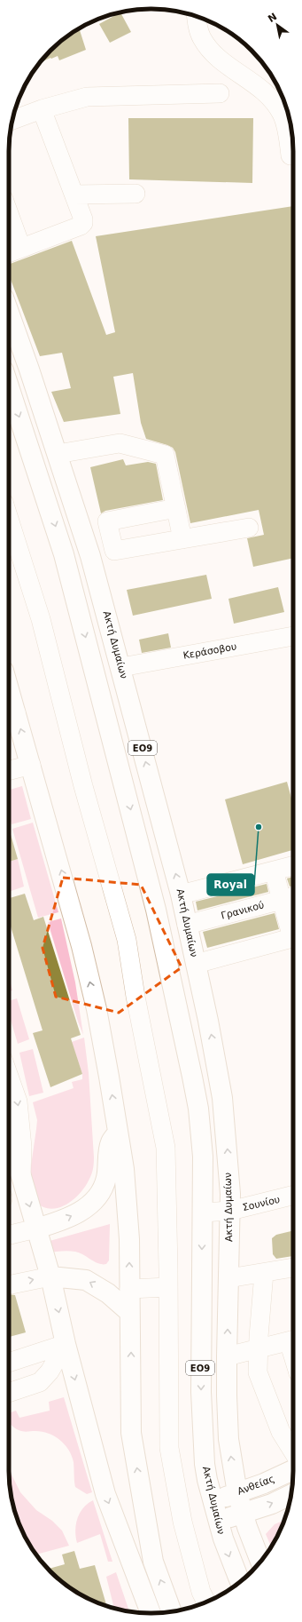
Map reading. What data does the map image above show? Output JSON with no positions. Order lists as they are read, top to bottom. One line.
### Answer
{"streets":{"main road":["Ακτή Δυμαίων","ΕΟ9","Ανθείας"],"street":["Κεράσοβου","Γρανικού","Σουνίου"]},"crossings":[["Ακτή Δυμαίων","Κεράσοβου"],["Ακτή Δυμαίων","Γρανικού"],["Ακτή Δυμαίων","Σουνίου"],["Ακτή Δυμαίων","Ανθείας"]],"places":["Royal"],"north":"top left"}
